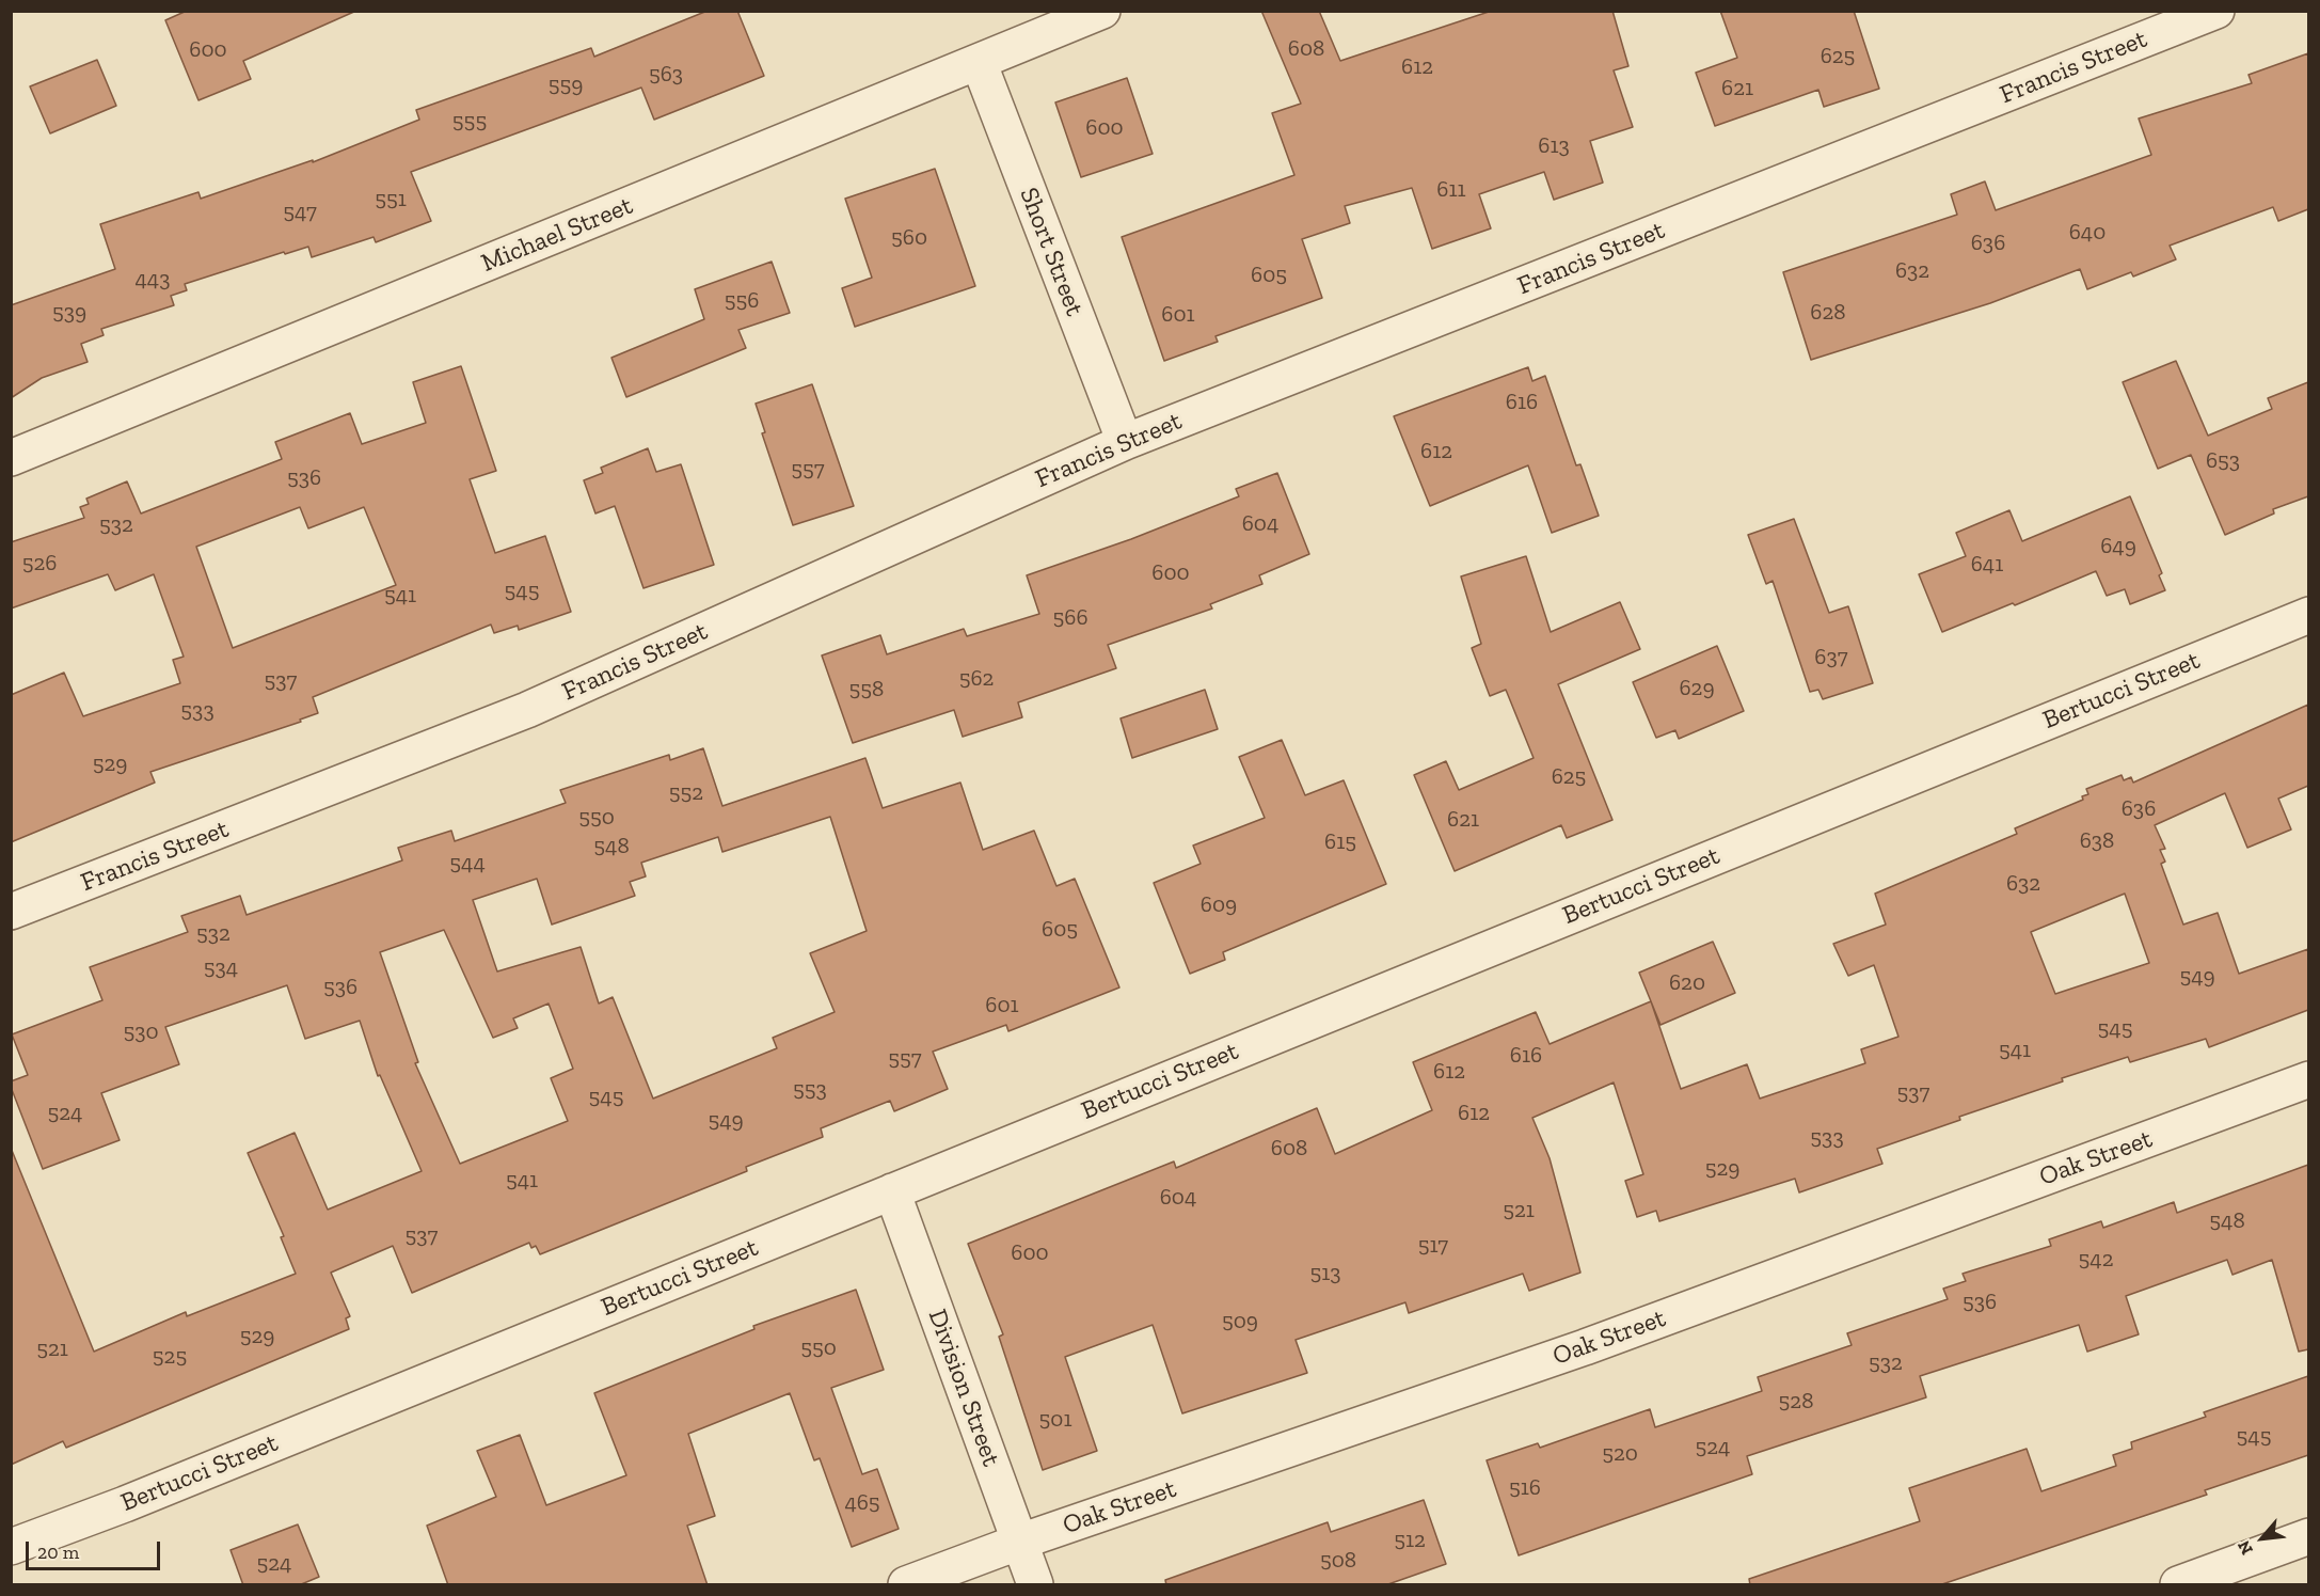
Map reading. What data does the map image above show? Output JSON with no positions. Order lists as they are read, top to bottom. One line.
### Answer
{"streets":{"street":["Francis Street","Michael Street","Short Street","Bertucci Street","Oak Street","Division Street"]},"crossings":[["Francis Street","Short Street"],["Michael Street","Short Street"],["Bertucci Street","Division Street"],["Oak Street","Division Street"]],"house_numbers":["608","600","625","612","563","559","621","555","600","613","611","551","547","640","560","636","632","605","443","556","539","628","601","616","612","653","557","536","604","532","649","526","641","600","545","541","566","637","562","537","629","558","533","529","625","552","636","550","621","638","615","548","544","632","609","605","532","534","549","620","536","601","545","530","541","616","557","612","553","537","545","524","612","549","533","608","529","541","604","521","548","537","517","600","542","513","536","509","529","550","521","525","532","528","501","545","524","520","516","465","512","508","524"],"scale_bar":"20 m","north":"bottom left"}
